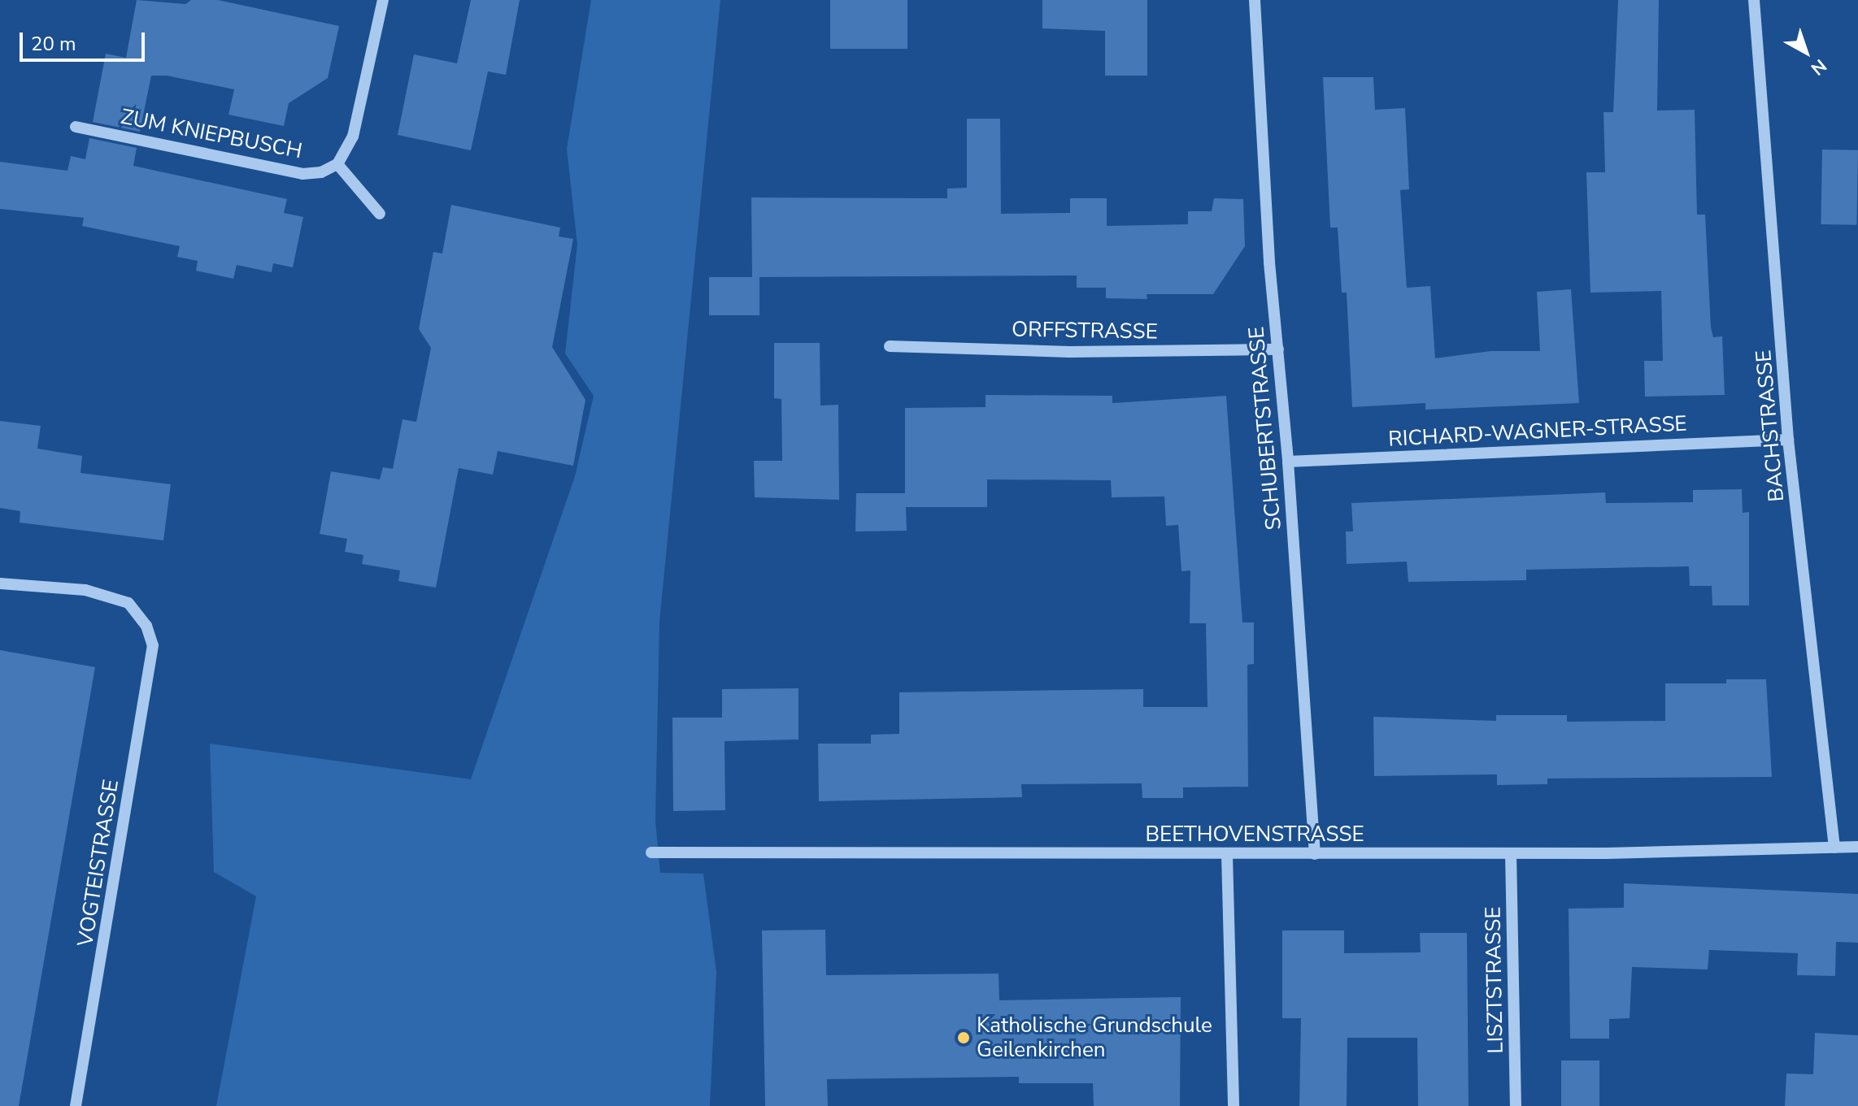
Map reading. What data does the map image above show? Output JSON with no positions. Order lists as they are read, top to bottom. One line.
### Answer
{"streets":{"street":["ZUM KNIEPBUSCH","ORFFSTRASSE","BACHSTRASSE","SCHUBERTSTRASSE","RICHARD-WAGNER-STRASSE","BEETHOVENSTRASSE","VOGTEISTRASSE","LISZTSTRASSE"]},"crossings":[["ORFFSTRASSE","SCHUBERTSTRASSE"],["BACHSTRASSE","RICHARD-WAGNER-STRASSE"],["BACHSTRASSE","BEETHOVENSTRASSE"],["SCHUBERTSTRASSE","RICHARD-WAGNER-STRASSE"],["SCHUBERTSTRASSE","BEETHOVENSTRASSE"],["BEETHOVENSTRASSE","LISZTSTRASSE"]],"places":["Katholische Grundschule Geilenkirchen"],"scale_bar":"20 m","north":"bottom right"}
